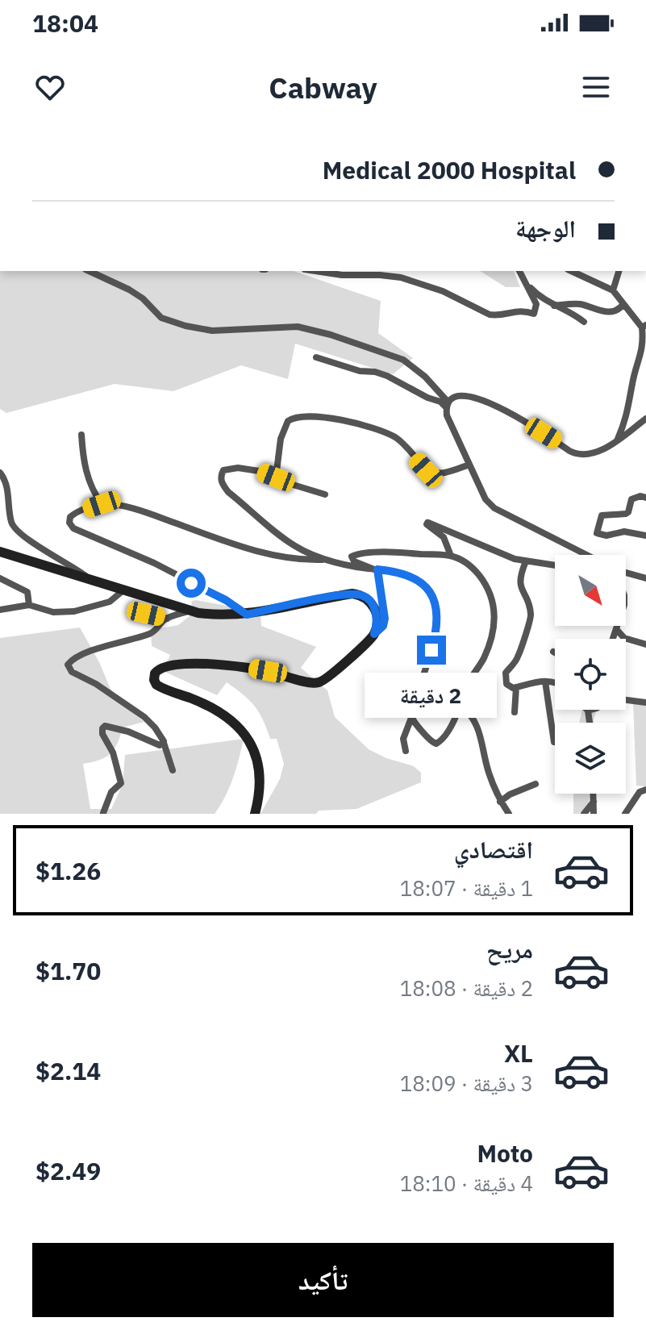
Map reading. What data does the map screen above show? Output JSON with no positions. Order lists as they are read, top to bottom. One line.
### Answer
{"north":"bottom right","page":{"status":"18:04","header":"Cabway","banner":["Medical 2000 Hospital","الوجهة"],"bubble":"2 دقيقة","list":[{"name":"اقتصادي","note":"1 دقيقة · 18:07","value":"$1.26"},{"name":"مريح","note":"2 دقيقة · 18:08","value":"$1.70"},{"name":"XL","note":"3 دقيقة · 18:09","value":"$2.14"},{"name":"Moto","note":"4 دقيقة · 18:10","value":"$2.49"}],"buttons":"تأكيد"}}
